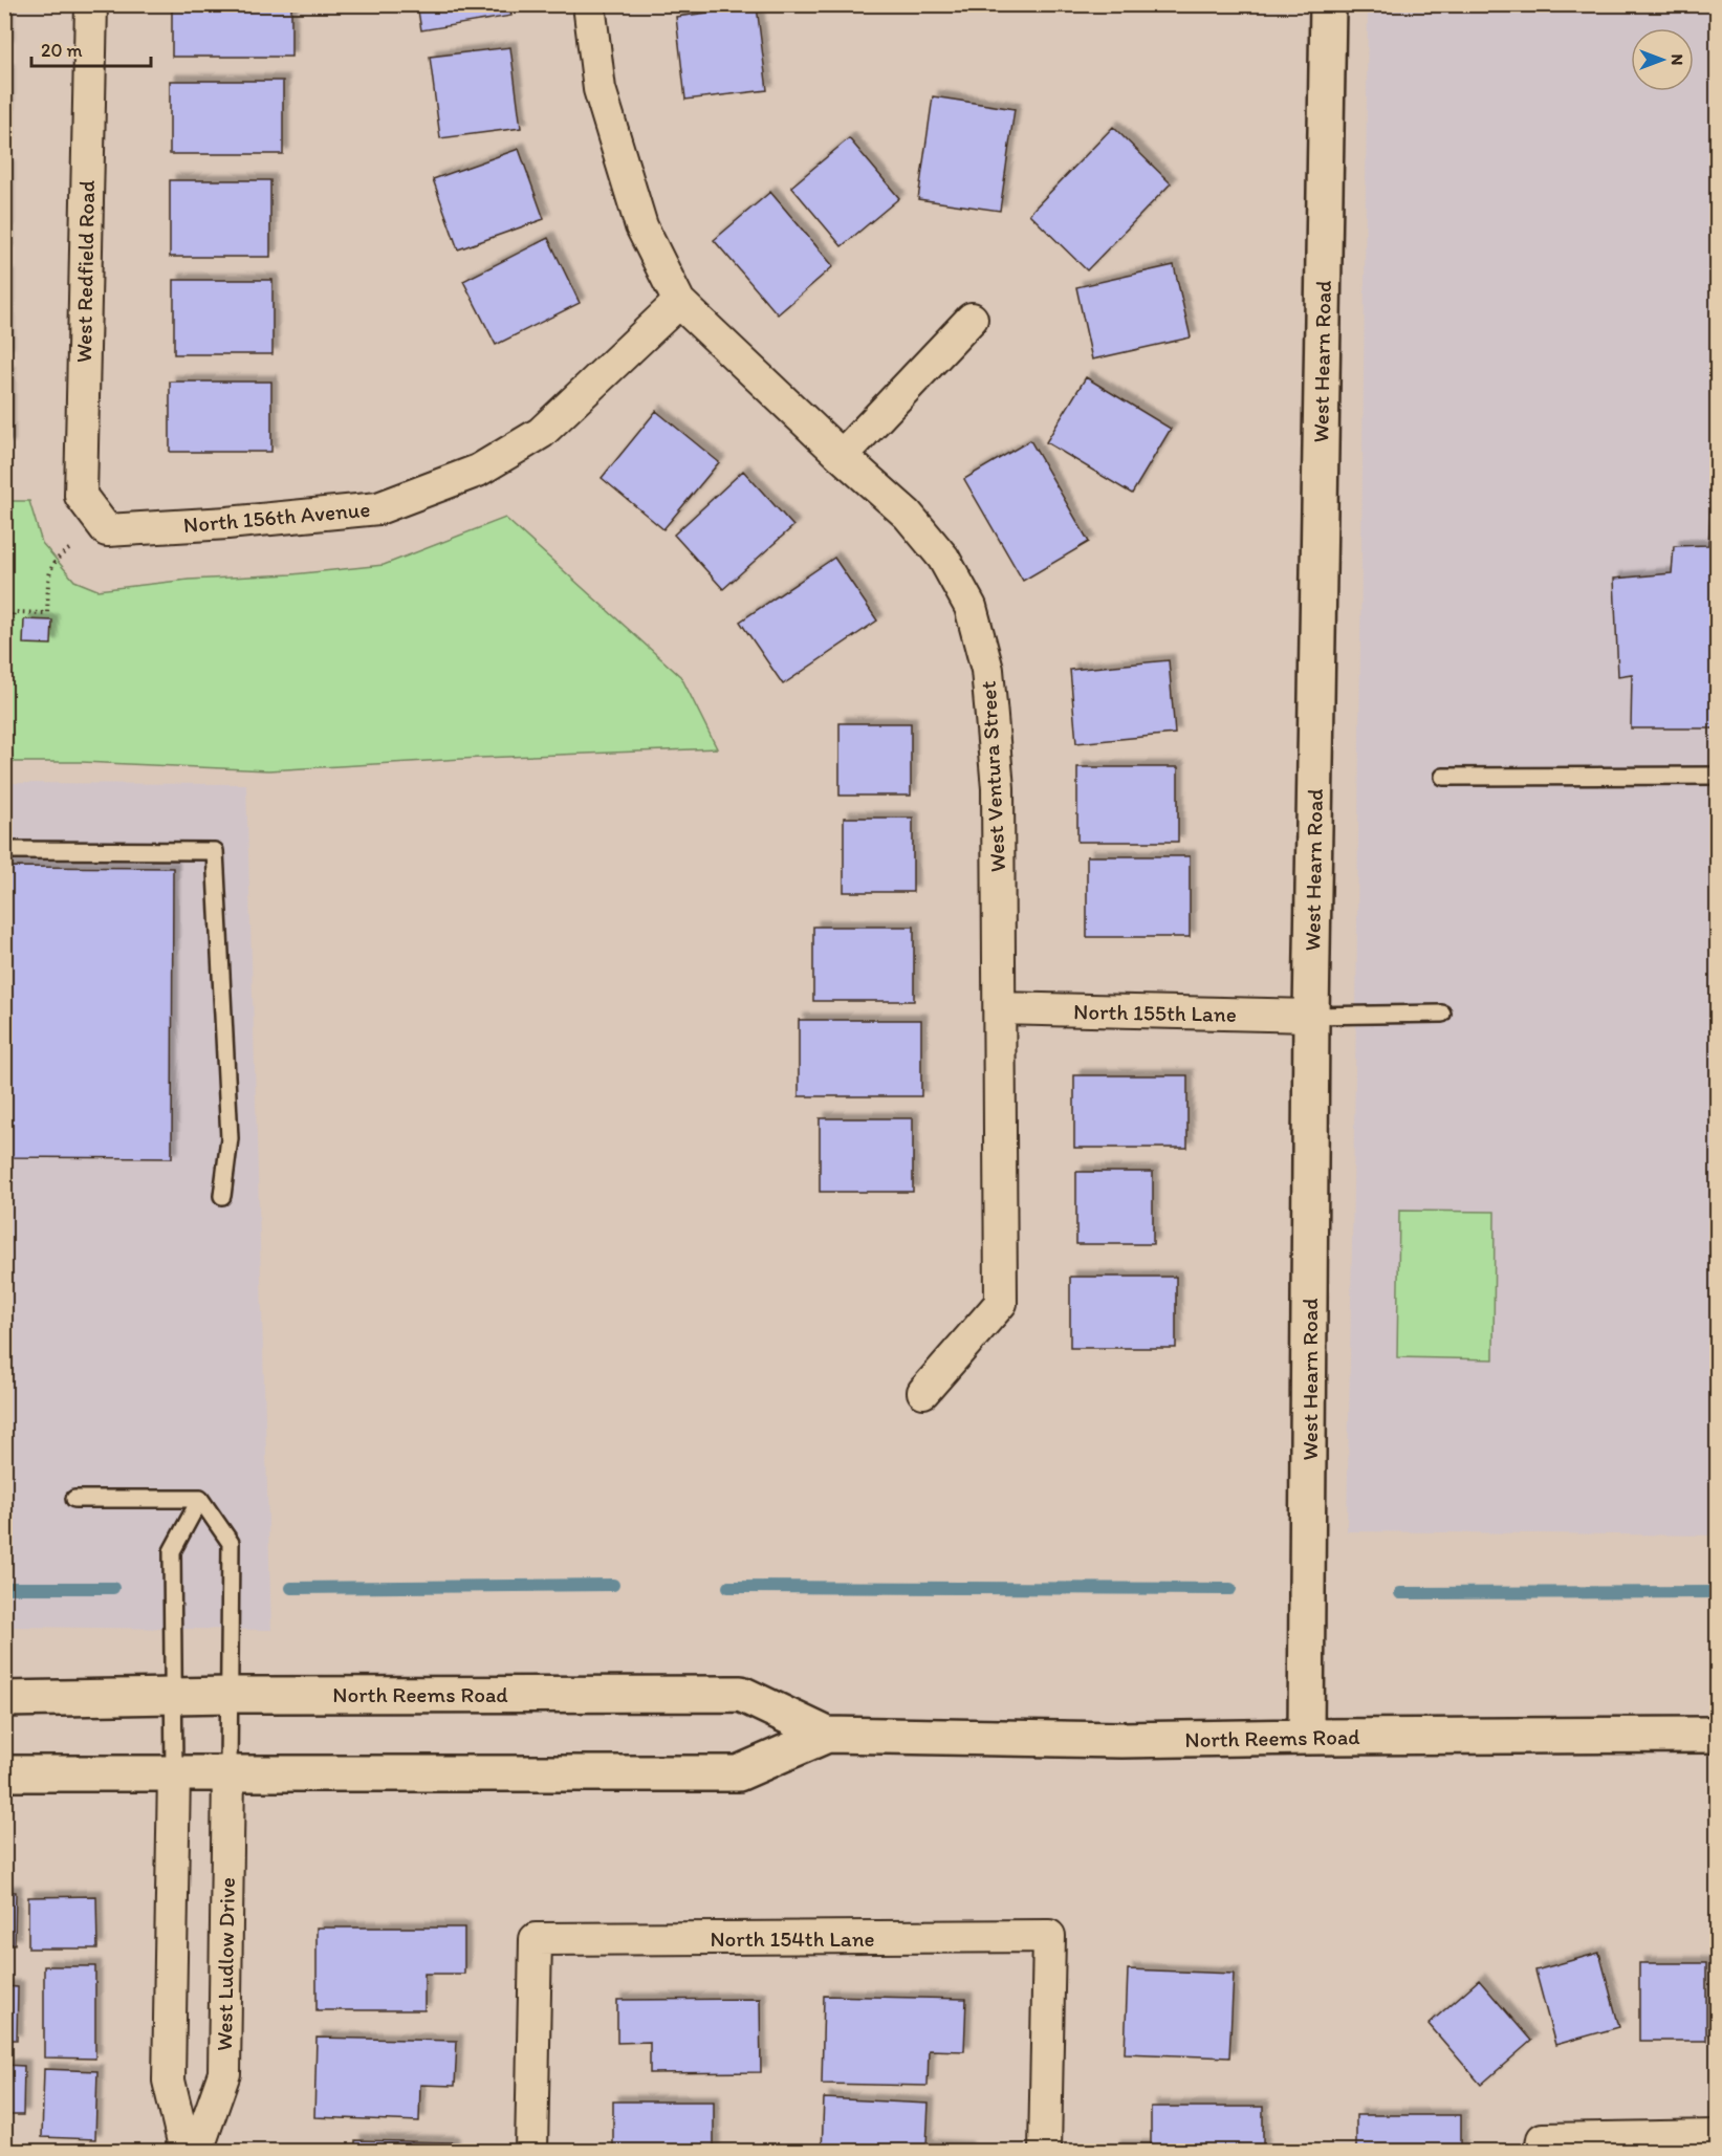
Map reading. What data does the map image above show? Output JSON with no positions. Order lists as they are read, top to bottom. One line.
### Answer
{"streets":{"main road":["West Hearn Road","North Reems Road"],"street":["West Redfield Road","North 156th Avenue","West Ventura Street","North 155th Lane","North 154th Lane","West Ludlow Drive"]},"crossings":[["West Redfield Road","North 156th Avenue"],["West Hearn Road","North 155th Lane"],["West Hearn Road","North Reems Road"],["North 156th Avenue","West Ventura Street"],["West Ventura Street","North 155th Lane"],["North Reems Road","West Ludlow Drive"]],"scale_bar":"20 m","north":"right"}
